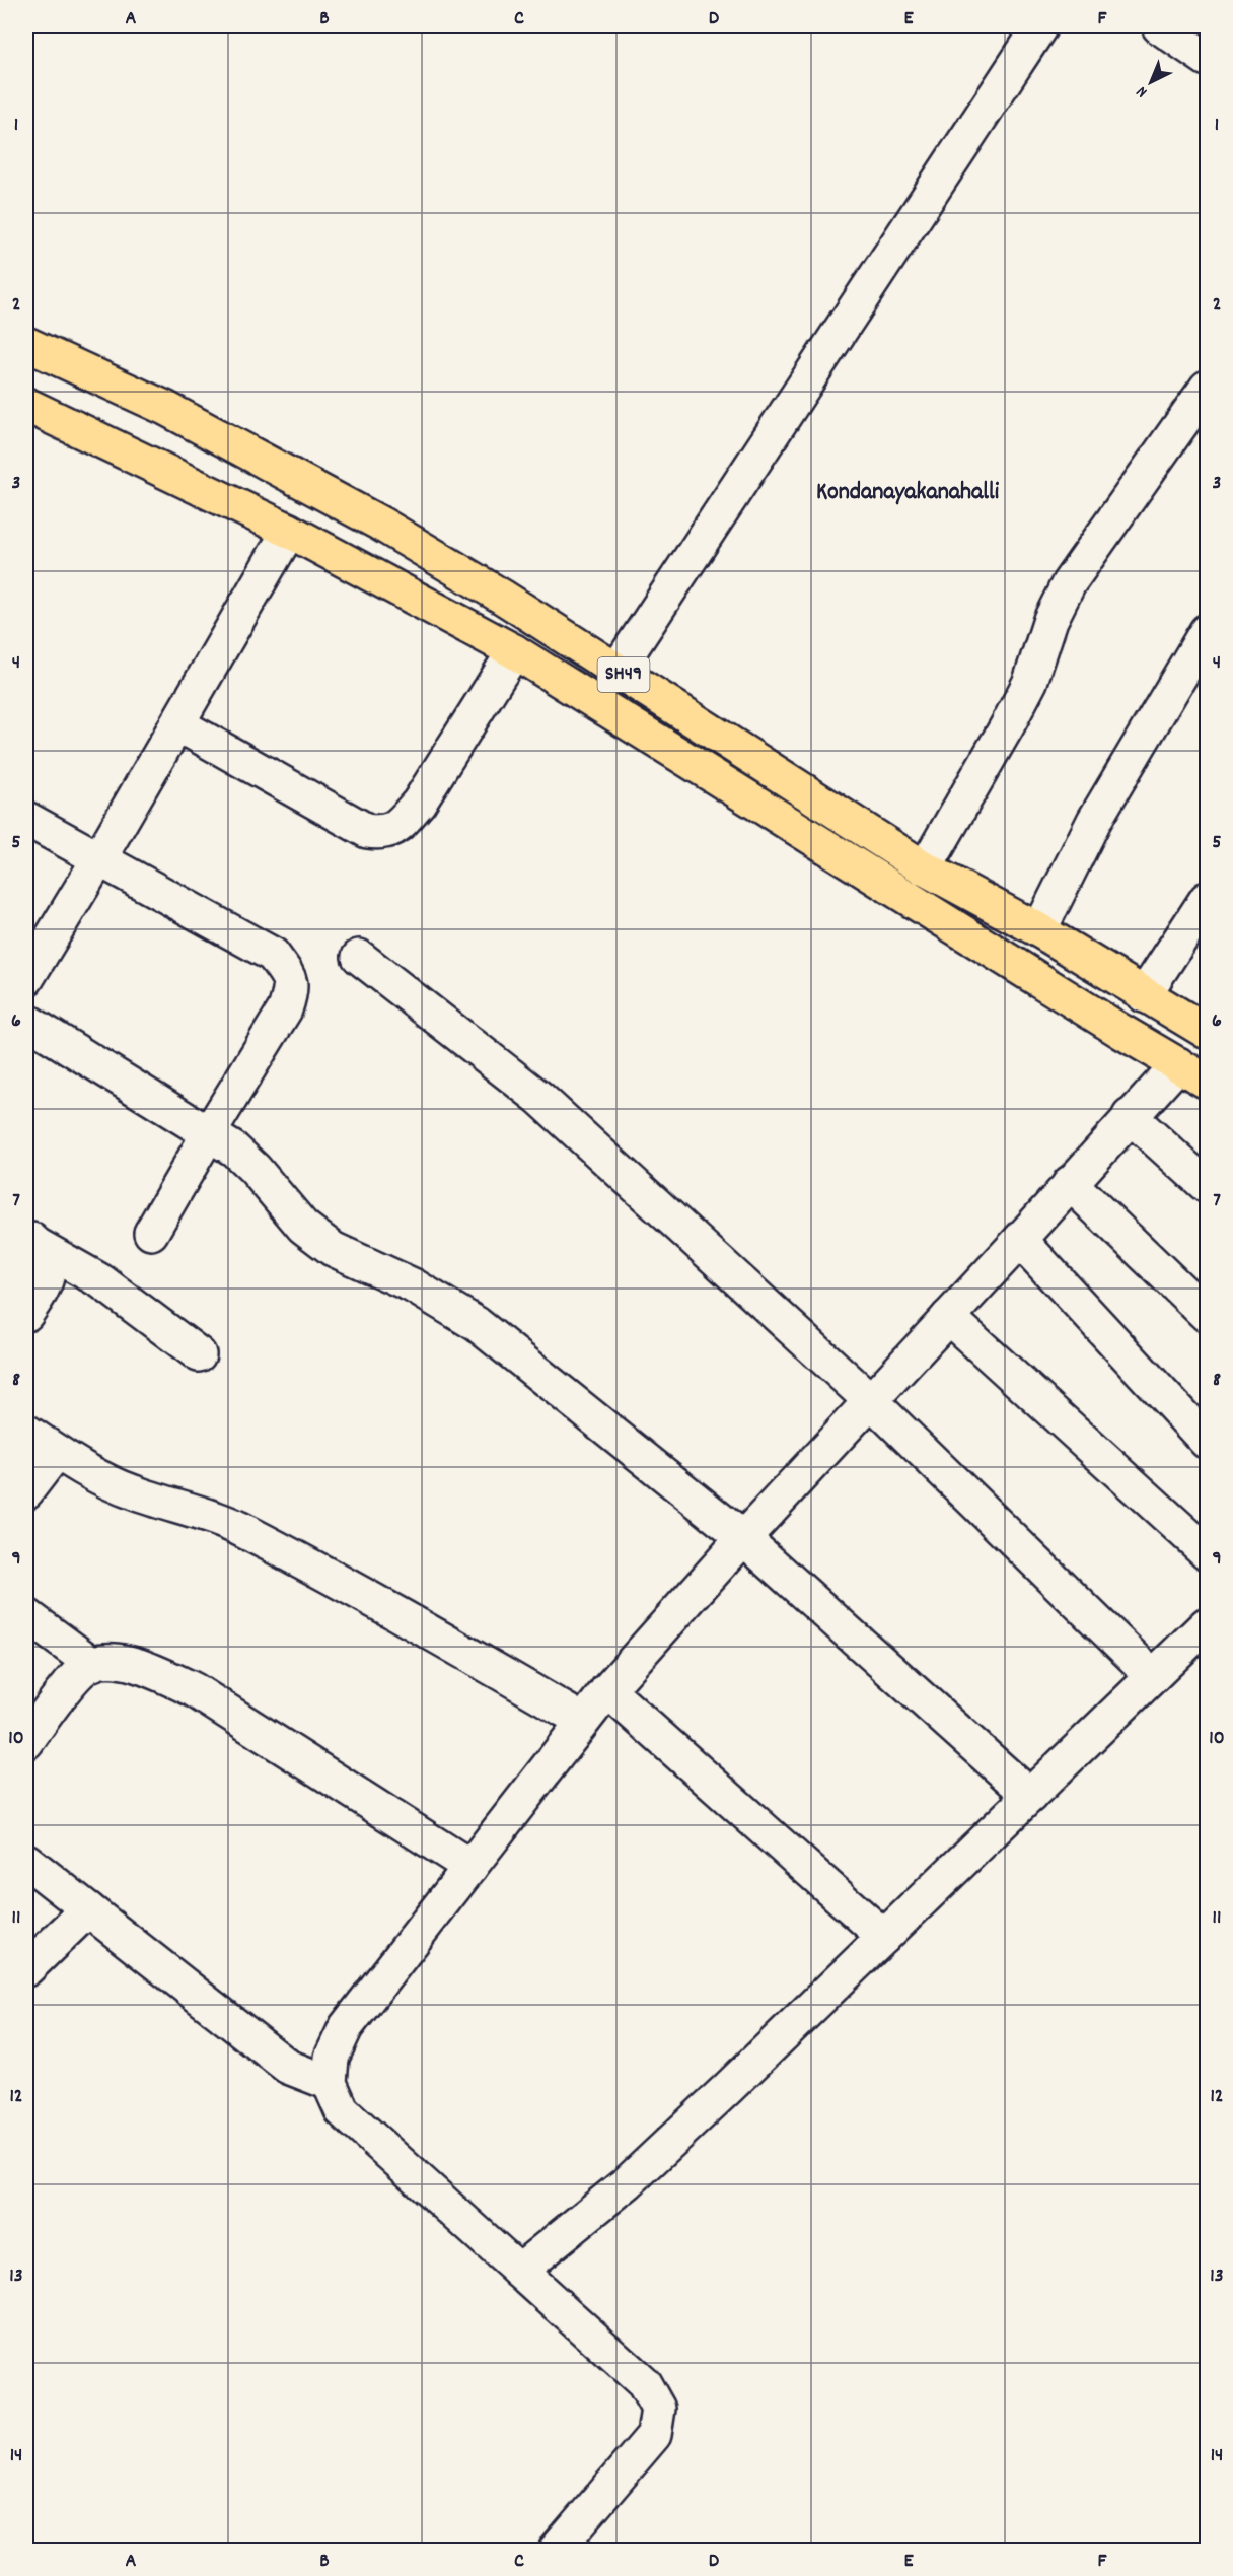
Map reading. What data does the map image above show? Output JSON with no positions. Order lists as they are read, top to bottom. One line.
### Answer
{"streets":{"main road":["SH49"]},"districts":["Kondanayakanahalli"],"north":"bottom left","grid":{"columns":["A","B","C","D","E","F"],"rows":["1","2","3","4","5","6","7","8","9","10","11","12","13","14"]}}
